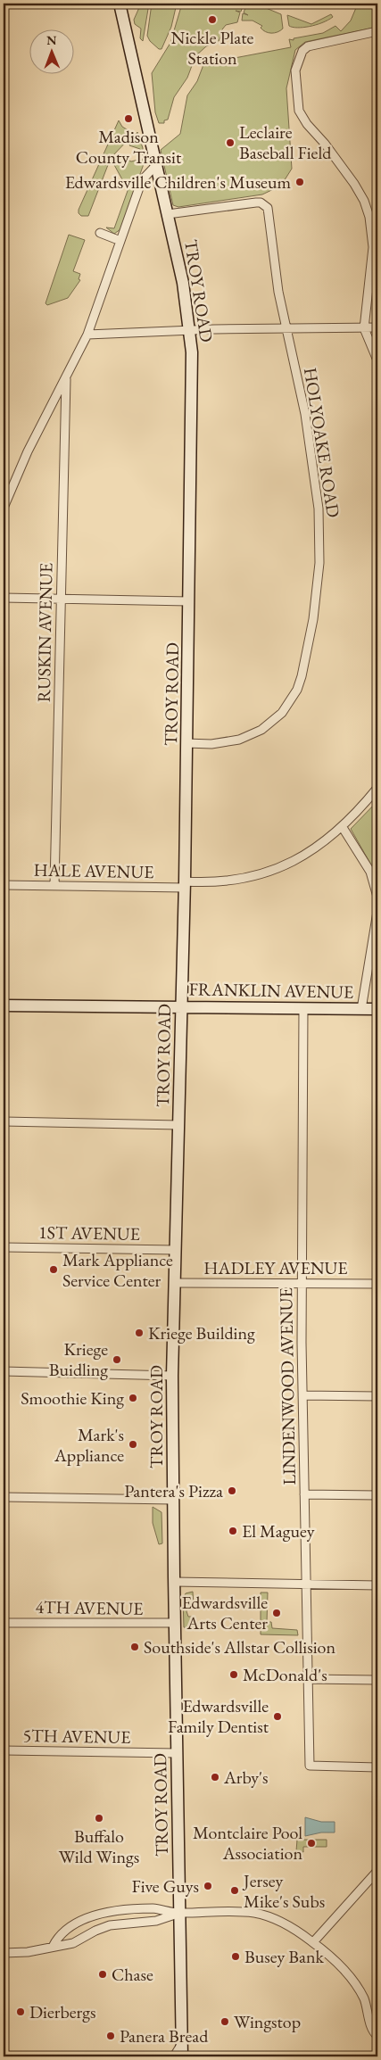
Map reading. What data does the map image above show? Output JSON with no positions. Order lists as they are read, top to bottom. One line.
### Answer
{"streets":{"main road":["TROY ROAD","FRANKLIN AVENUE"],"street":["HOLYOAKE ROAD","RUSKIN AVENUE","HALE AVENUE","1ST AVENUE","HADLEY AVENUE","LINDENWOOD AVENUE","4TH AVENUE","5TH AVENUE"]},"crossings":[["TROY ROAD","HOLYOAKE ROAD"],["TROY ROAD","HALE AVENUE"],["TROY ROAD","FRANKLIN AVENUE"],["TROY ROAD","1ST AVENUE"],["TROY ROAD","HADLEY AVENUE"],["TROY ROAD","4TH AVENUE"],["TROY ROAD","5TH AVENUE"],["RUSKIN AVENUE","HALE AVENUE"],["FRANKLIN AVENUE","LINDENWOOD AVENUE"],["HADLEY AVENUE","LINDENWOOD AVENUE"]],"places":["Nickle Plate Station","Madison County Transit","Leclaire Baseball Field","Edwardsville Children's Museum","Mark Appliance Service Center","Kriege Building","Kriege Buidling","Smoothie King","Mark's Appliance","Pantera's Pizza","El Maguey","Edwardsville Arts Center","Southside's Allstar Collision","McDonald's","Edwardsville Family Dentist","Arby's","Buffalo Wild Wings","Montclaire Pool Association","Five Guys","Jersey Mike's Subs","Busey Bank","Chase","Dierbergs","Wingstop","Panera Bread"],"north":"top"}
